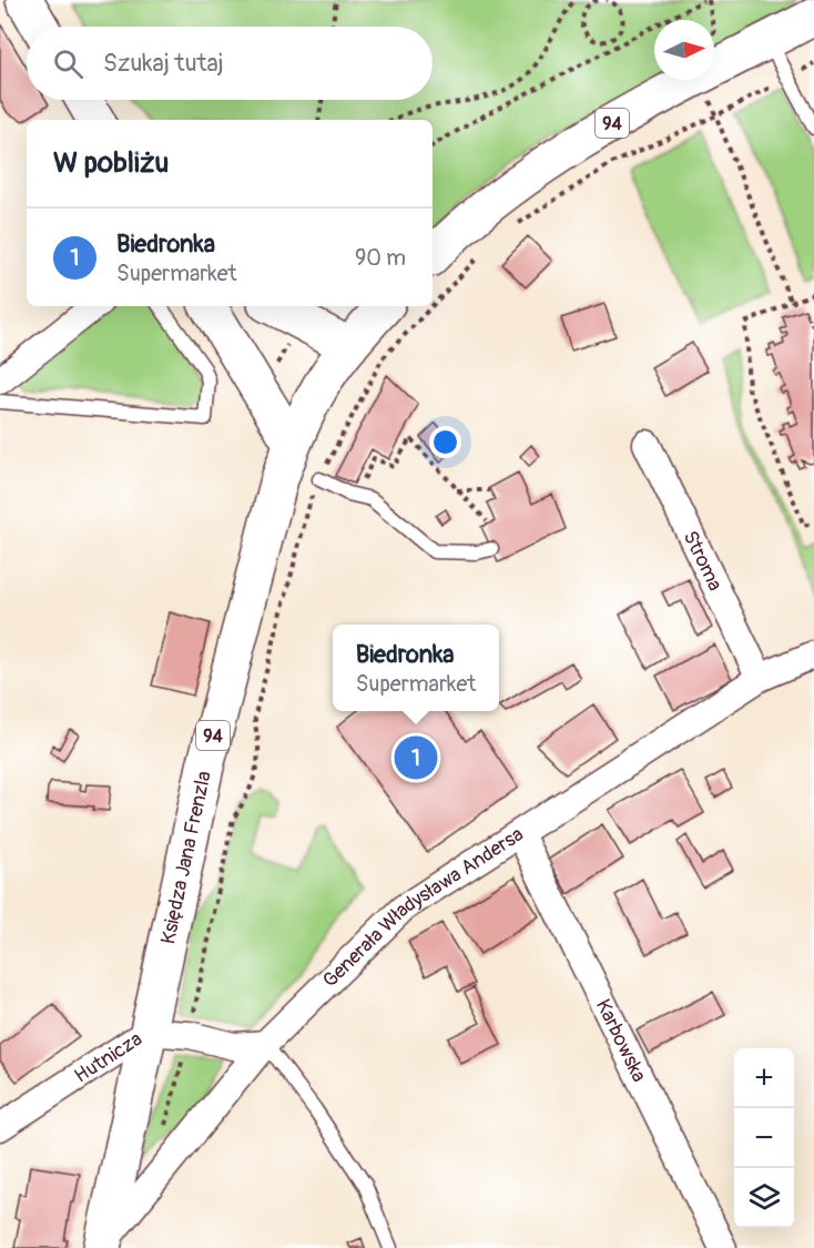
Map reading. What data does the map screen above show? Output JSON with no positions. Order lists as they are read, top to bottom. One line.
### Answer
{"streets":{"main road":["94","Księdza Jana Frenzla"],"street":["Stroma","Generała Władysława Andersa","Karbowska","Hutnicza"]},"crossings":[["Stroma","Generała Władysława Andersa"],["Księdza Jana Frenzla","Generała Władysława Andersa"],["Księdza Jana Frenzla","Hutnicza"],["Generała Władysława Andersa","Karbowska"],["Generała Władysława Andersa","Hutnicza"]],"north":"right","page":{"search":"Szukaj tutaj","heading":"W pobliżu","list":[{"mark":"1","name":"Biedronka","note":"Supermarket","value":"90 m"}],"popup":["Biedronka","Supermarket"],"pins":"1","map_buttons":["+","−"]}}
